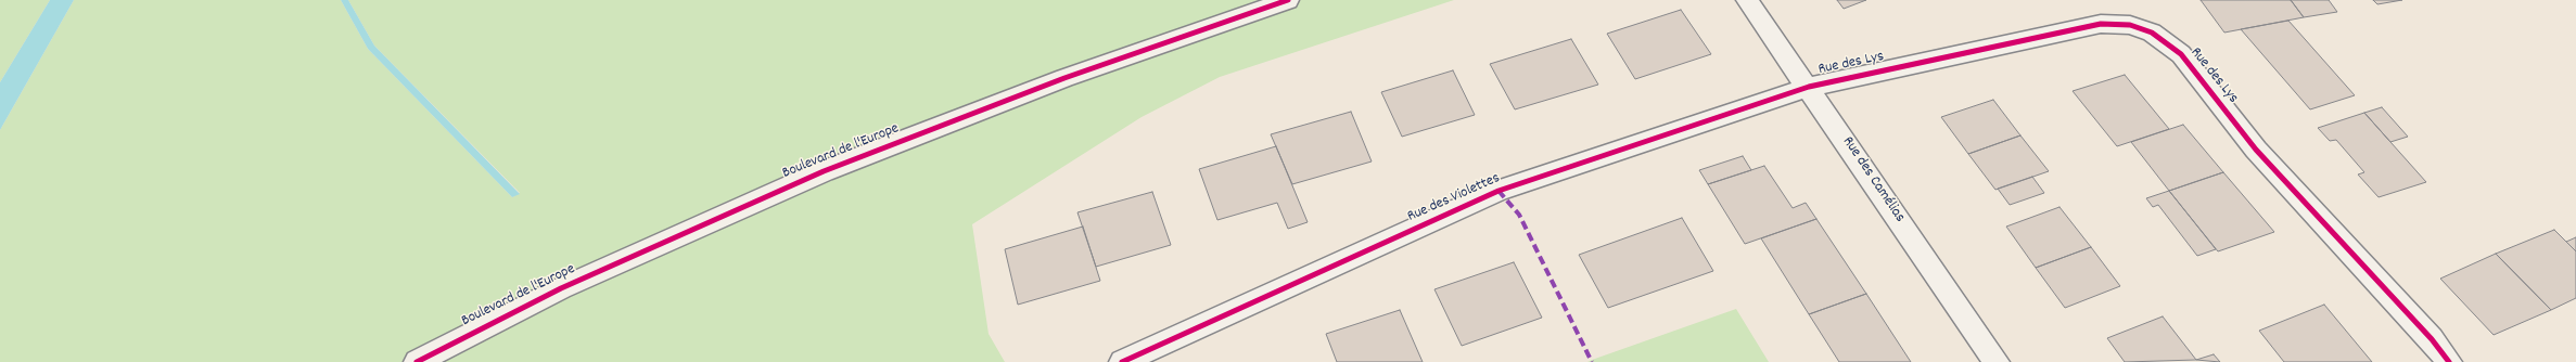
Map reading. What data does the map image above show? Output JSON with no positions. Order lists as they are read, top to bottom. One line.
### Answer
{"streets":{"street":["Rue des Lys","Boulevard de l'Europe","Rue des Camélias","Rue des Violettes"]},"crossings":[["Rue des Lys","Rue des Camélias"],["Rue des Lys","Rue des Violettes"],["Rue des Camélias","Rue des Violettes"]]}
